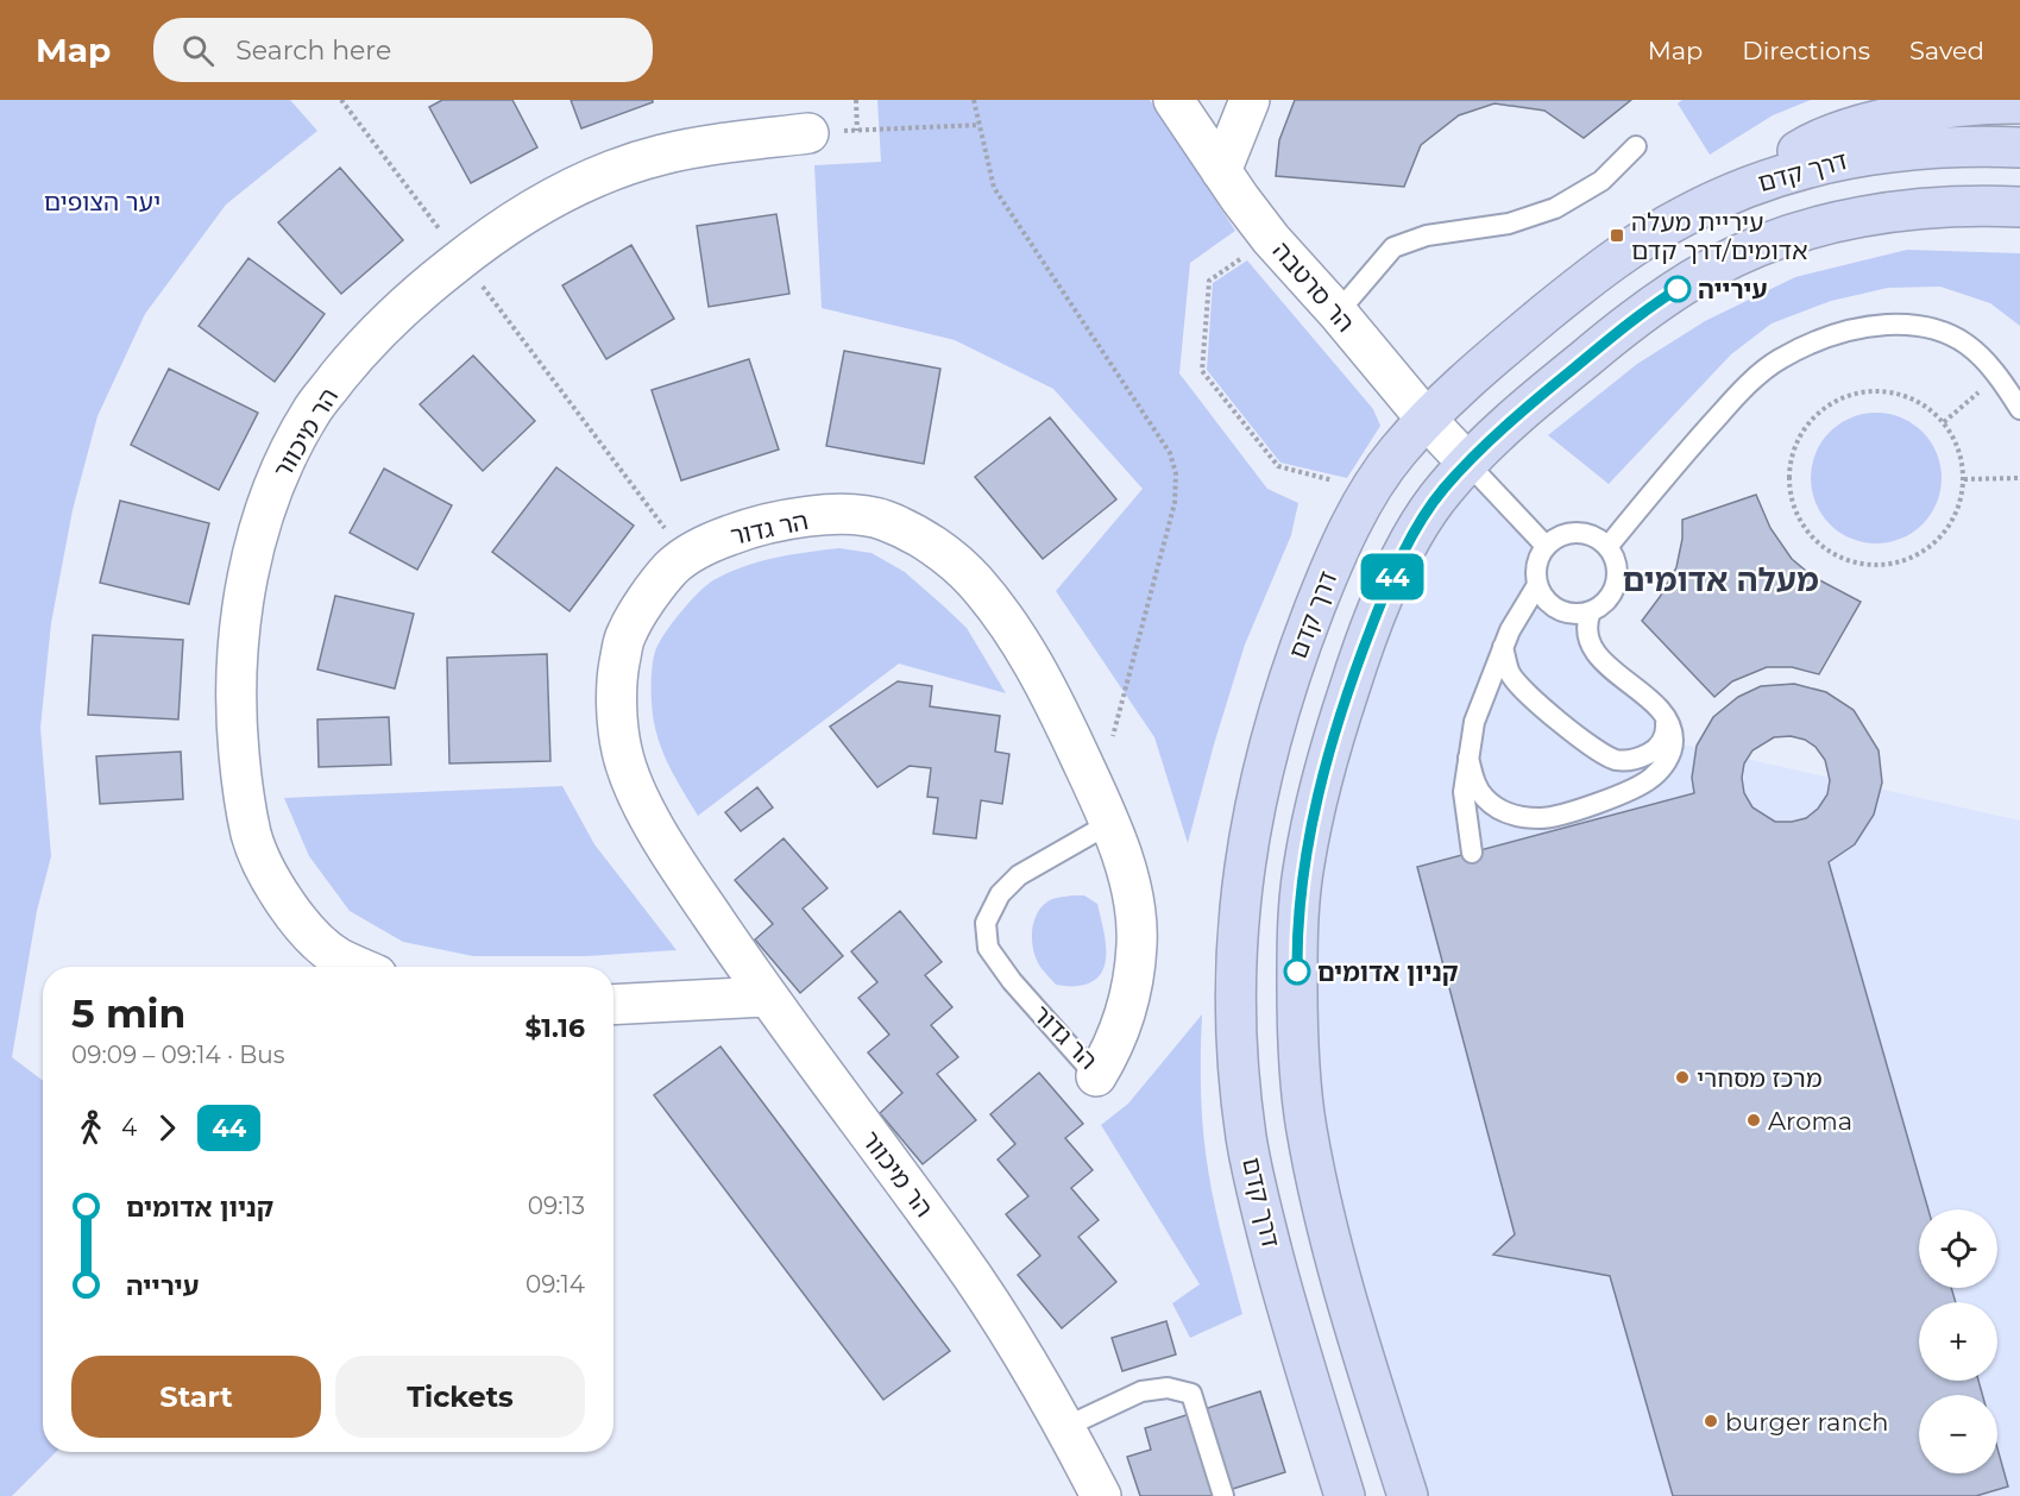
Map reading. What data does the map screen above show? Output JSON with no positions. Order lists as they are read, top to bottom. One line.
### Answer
{"streets":{"main road":["דרך קדם"],"street":["הר סרטבה","הר מיכוור","הר גדור"]},"crossings":[["דרך קדם","הר סרטבה"],["הר מיכוור","הר גדור"]],"districts":["מעלה אדומים"],"parks":["יער הצופים"],"places":{"transit":["עיריית מעלה אדומים/דרך קדם"],"other":["עירייה","קניון אדומים","מרכז מסחרי","Aroma","burger ranch"]},"lines":["bus line 44"],"page":{"header":"Map","search":"Search here","nav":["Map","Directions","Saved"],"on_map":"44","heading":["5 min","09:09 – 09:14 · Bus","$1.16"],"legs":["4","44"],"list":[{"name":"קניון אדומים","value":"09:13"},{"name":"עירייה","value":"09:14"}],"map_buttons":["+","−"],"buttons":["Start","Tickets"]}}
